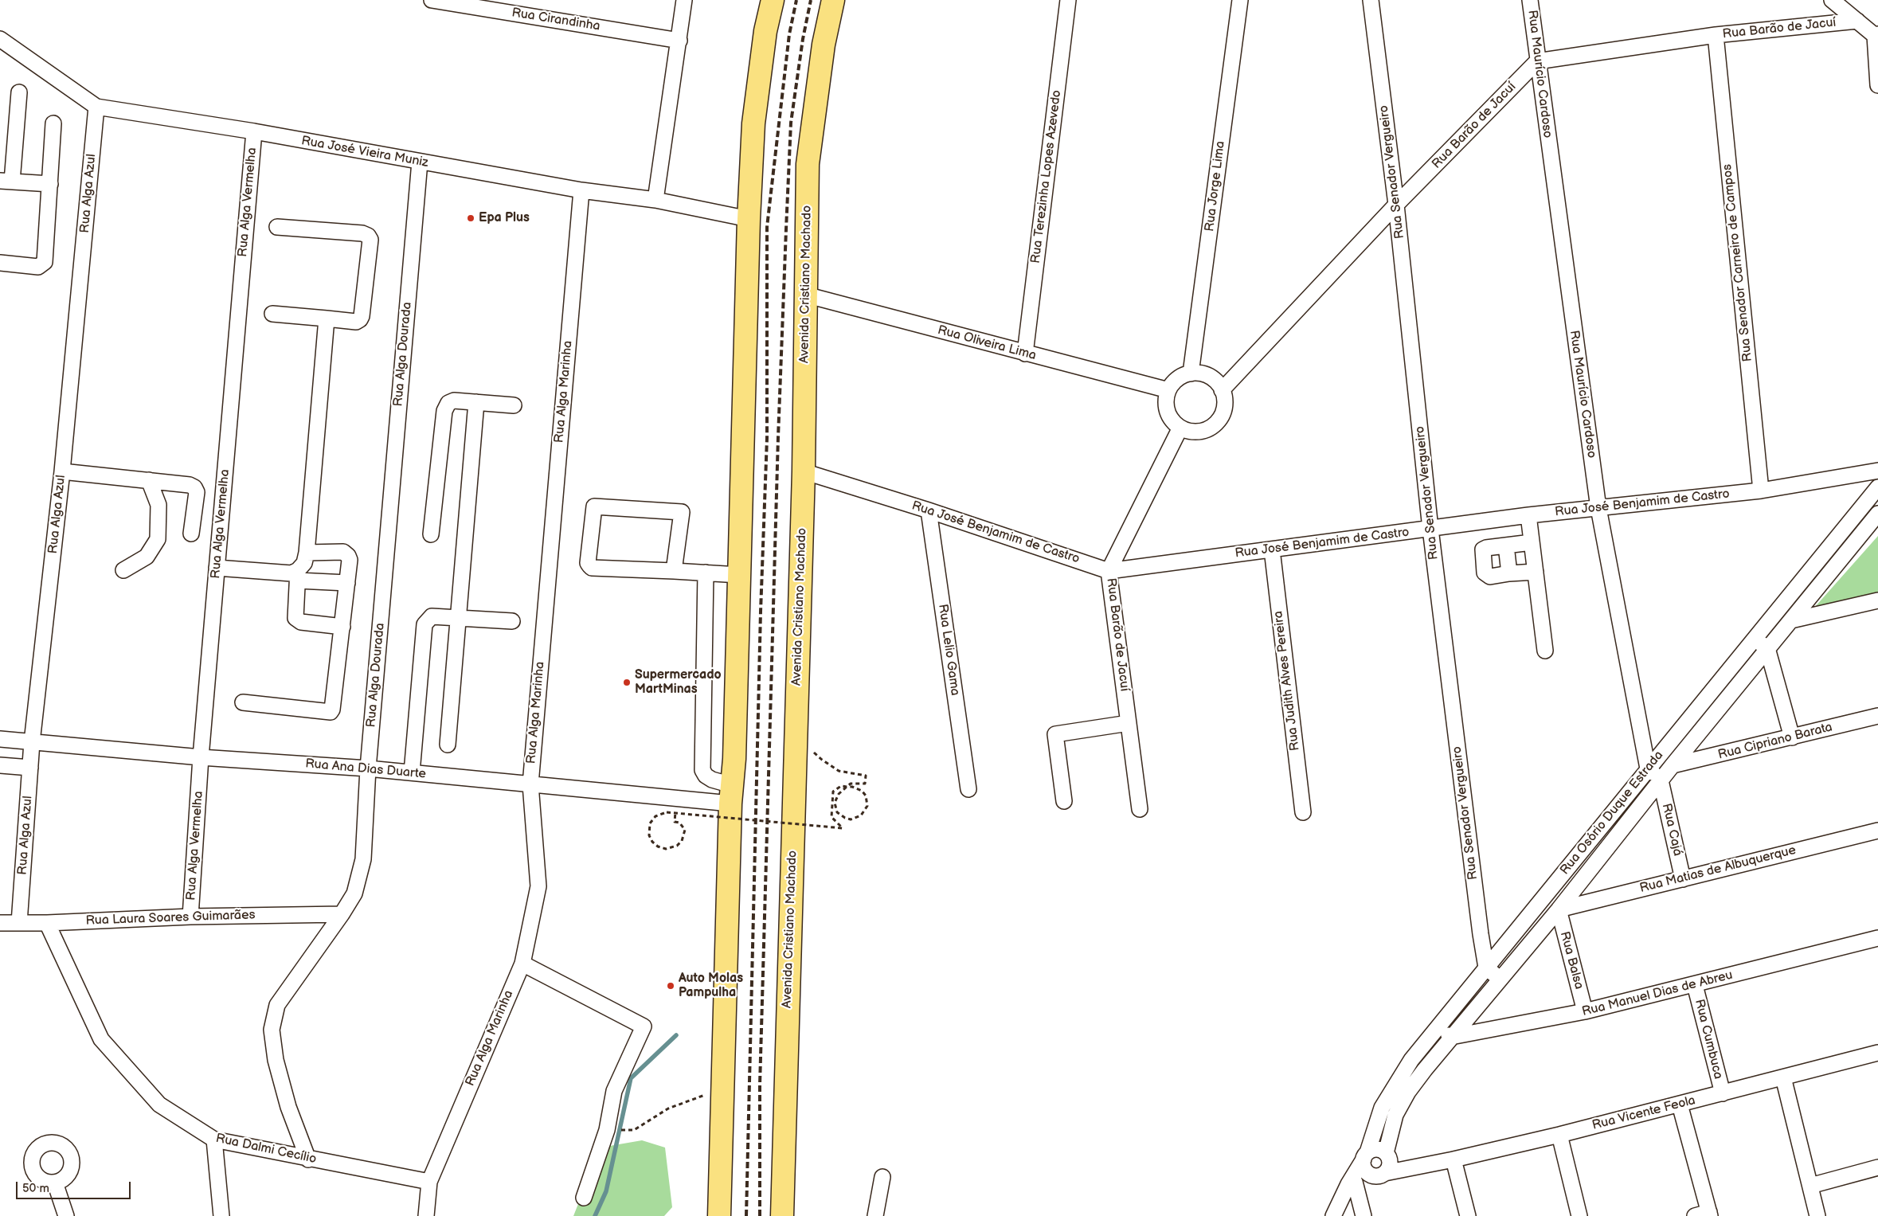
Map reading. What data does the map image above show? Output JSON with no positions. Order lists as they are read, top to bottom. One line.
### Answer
{"streets":{"highway":["Avenida Cristiano Machado"],"street":["Rua Cirandinha","Rua Barão de Jacuí","Rua Maurício Cardoso","Rua José Vieira Muniz","Rua Senador Vergueiro","Rua Terezinha Lopes Azevedo","Rua Jorge Lima","Rua Alga Azul","Rua Alga Vermelha","Rua Senador Carneiro de Campos","Rua Oliveira Lima","Rua Alga Dourada","Rua Alga Marinha","Rua José Benjamim de Castro","Rua Lelio Gama","Rua Judith Alves Pereira","Rua Cipriano Barata","Rua Ana Dias Duarte","Rua Osório Duque Estrada","Rua Cajá","Rua Matias de Albuquerque","Rua Laura Soares Guimarães","Rua Balsa","Rua Manuel Dias de Abreu","Rua Cumbuca","Rua Vicente Feola","Rua Dalmi Cecílio"]},"crossings":[["Rua Barão de Jacuí","Rua Maurício Cardoso"],["Rua Barão de Jacuí","Rua Senador Vergueiro"],["Rua Barão de Jacuí","Rua Jorge Lima"],["Rua Barão de Jacuí","Rua Senador Carneiro de Campos"],["Rua Barão de Jacuí","Rua Oliveira Lima"],["Rua Barão de Jacuí","Rua José Benjamim de Castro"],["Rua Maurício Cardoso","Rua José Benjamim de Castro"],["Rua Maurício Cardoso","Rua Osório Duque Estrada"],["Rua José Vieira Muniz","Rua Alga Azul"],["Rua José Vieira Muniz","Rua Alga Vermelha"],["Rua José Vieira Muniz","Rua Alga Dourada"],["Rua José Vieira Muniz","Rua Alga Marinha"],["Rua Senador Vergueiro","Rua José Benjamim de Castro"],["Rua Senador Vergueiro","Rua Osório Duque Estrada"],["Rua Terezinha Lopes Azevedo","Rua Oliveira Lima"],["Rua Jorge Lima","Rua Oliveira Lima"],["Rua Alga Azul","Rua Ana Dias Duarte"],["Rua Alga Azul","Rua Laura Soares Guimarães"],["Rua Alga Vermelha","Rua Ana Dias Duarte"],["Rua Alga Vermelha","Rua Laura Soares Guimarães"],["Rua Senador Carneiro de Campos","Rua José Benjamim de Castro"],["Avenida Cristiano Machado","Rua Oliveira Lima"],["Avenida Cristiano Machado","Rua José Benjamim de Castro"],["Rua Alga Dourada","Rua Ana Dias Duarte"],["Rua Alga Dourada","Rua Laura Soares Guimarães"],["Rua Alga Dourada","Rua Dalmi Cecílio"],["Rua Alga Marinha","Rua Ana Dias Duarte"],["Rua Alga Marinha","Rua Dalmi Cecílio"],["Rua José Benjamim de Castro","Rua Lelio Gama"],["Rua José Benjamim de Castro","Rua Judith Alves Pereira"],["Rua Cipriano Barata","Rua Osório Duque Estrada"],["Rua Osório Duque Estrada","Rua Cajá"],["Rua Osório Duque Estrada","Rua Matias de Albuquerque"],["Rua Osório Duque Estrada","Rua Balsa"],["Rua Osório Duque Estrada","Rua Manuel Dias de Abreu"],["Rua Osório Duque Estrada","Rua Vicente Feola"],["Rua Cajá","Rua Matias de Albuquerque"],["Rua Matias de Albuquerque","Rua Balsa"],["Rua Laura Soares Guimarães","Rua Dalmi Cecílio"],["Rua Balsa","Rua Manuel Dias de Abreu"],["Rua Manuel Dias de Abreu","Rua Cumbuca"],["Rua Cumbuca","Rua Vicente Feola"]],"places":["Epa Plus","Supermercado MartMinas","Auto Molas Pampulha"],"scale_bar":"50 m"}
